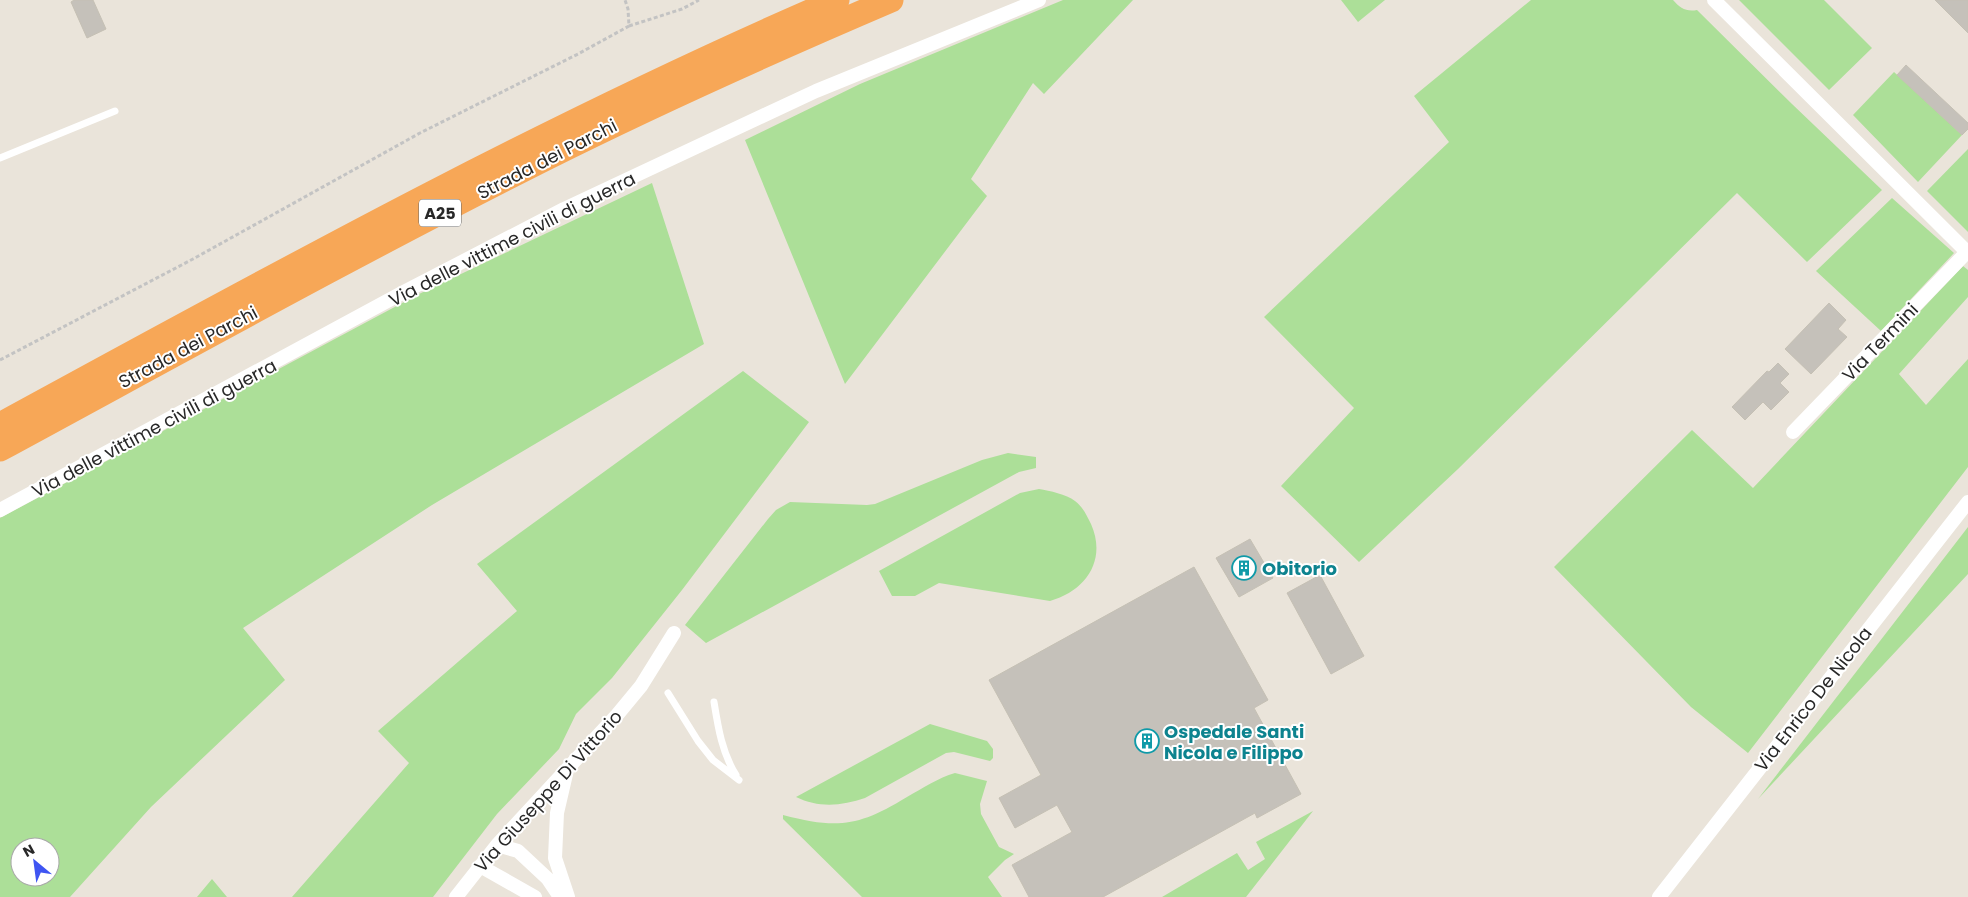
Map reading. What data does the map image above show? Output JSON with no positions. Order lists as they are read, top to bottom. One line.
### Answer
{"streets":{"highway":["Strada dei Parchi","A25"],"street":["Via delle vittime civili di guerra","Via Termini","Via Enrico De Nicola","Via Giuseppe Di Vittorio"]},"places":{"building":["Obitorio","Ospedale Santi Nicola e Filippo"]},"north":"top left"}
